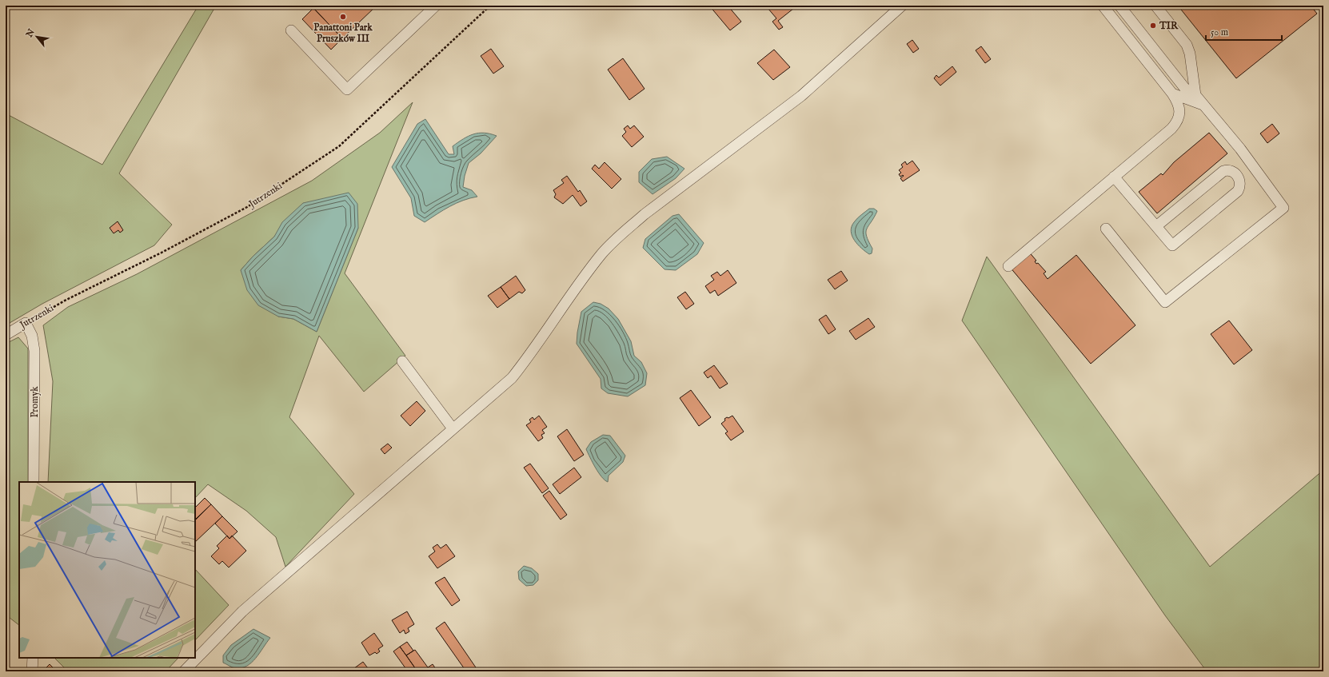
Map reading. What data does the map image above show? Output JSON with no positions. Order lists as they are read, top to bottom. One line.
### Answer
{"streets":{"street":["Jutrzenki","Promyk"]},"crossings":[["Jutrzenki","Promyk"]],"places":["Panattoni Park Pruszków III","TIR"],"scale_bar":"50 m","north":"top left"}
